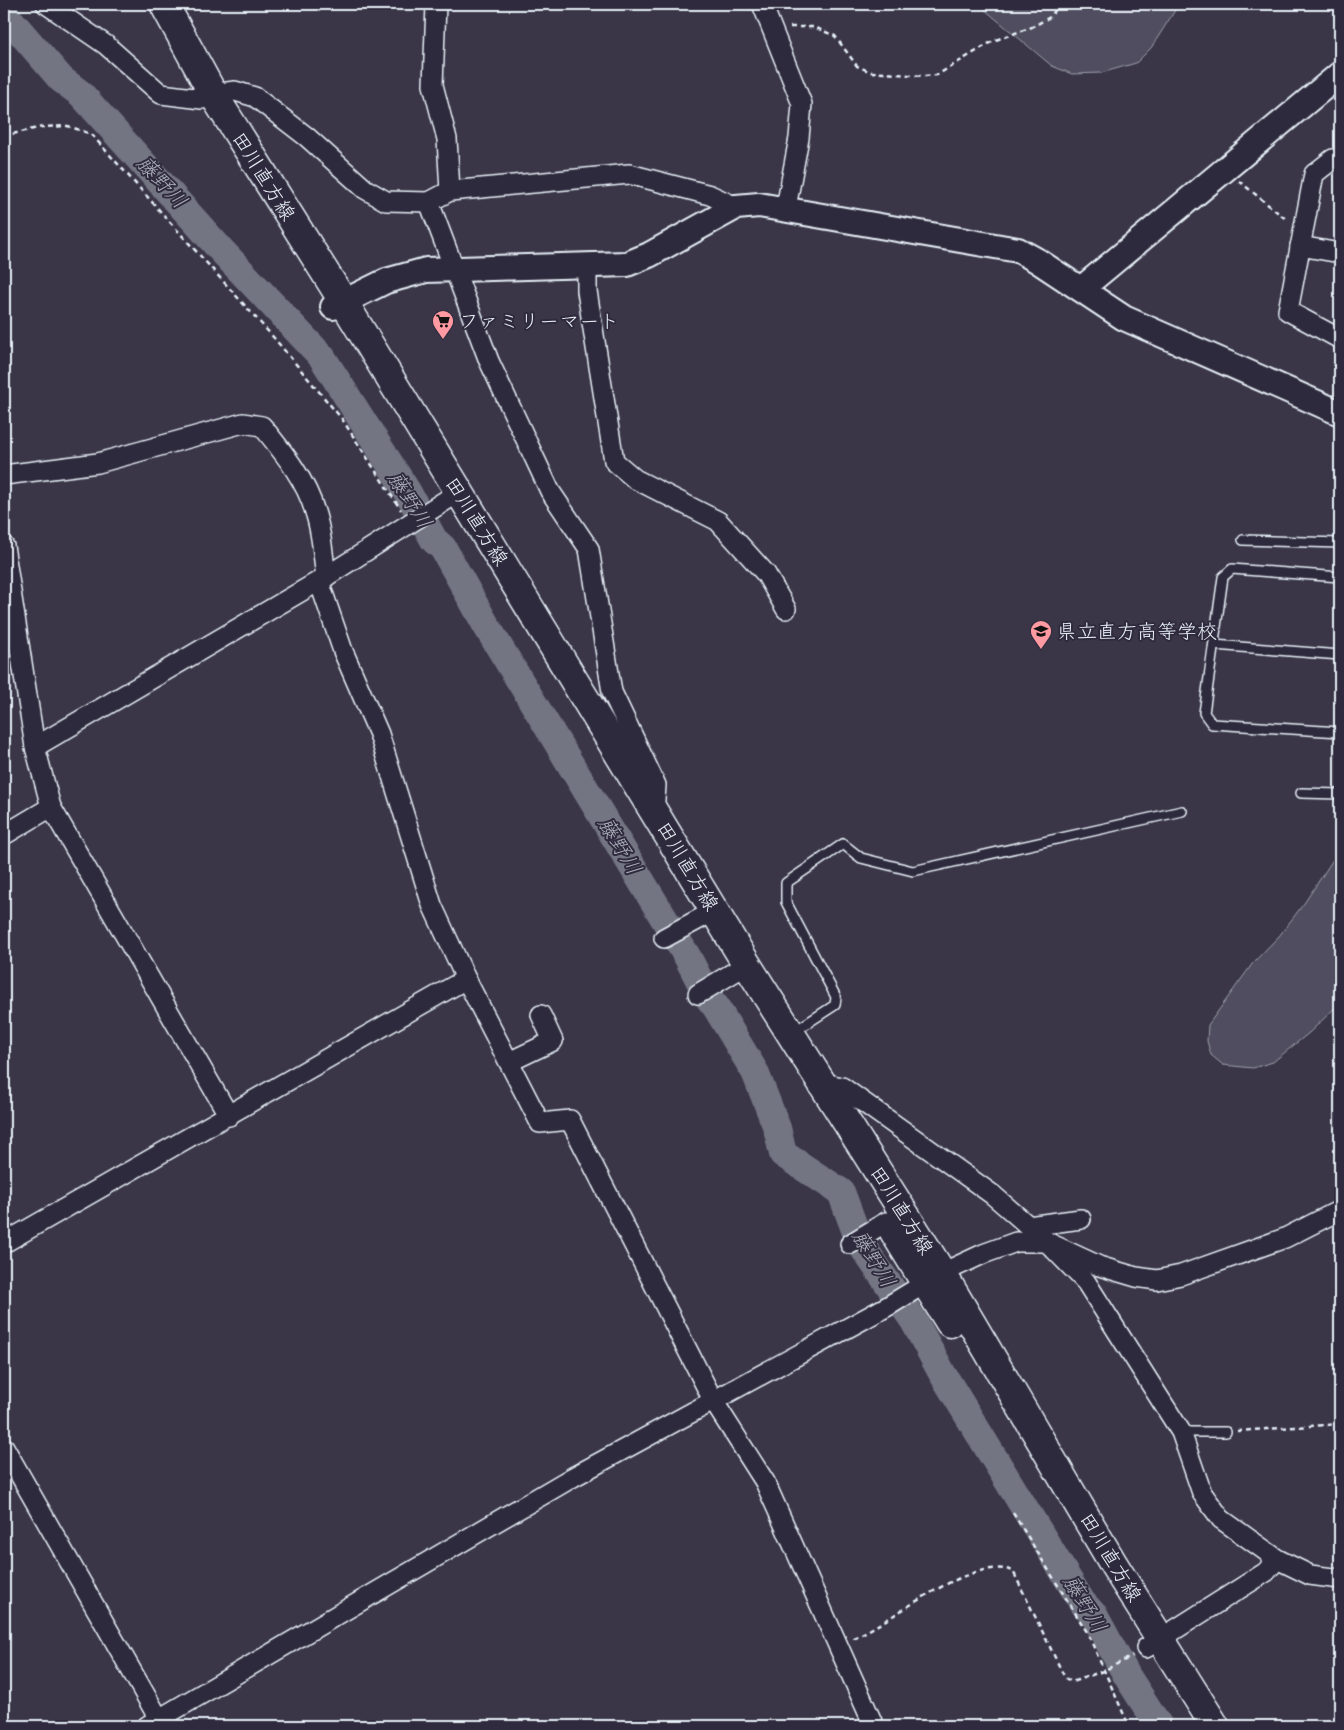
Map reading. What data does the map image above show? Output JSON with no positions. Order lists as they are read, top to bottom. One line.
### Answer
{"streets":{"main road":["田川直方線"]},"water":["藤野川"],"places":{"supermarket":["ファミリーマート"],"school or university":["県立直方高等学校"]}}
